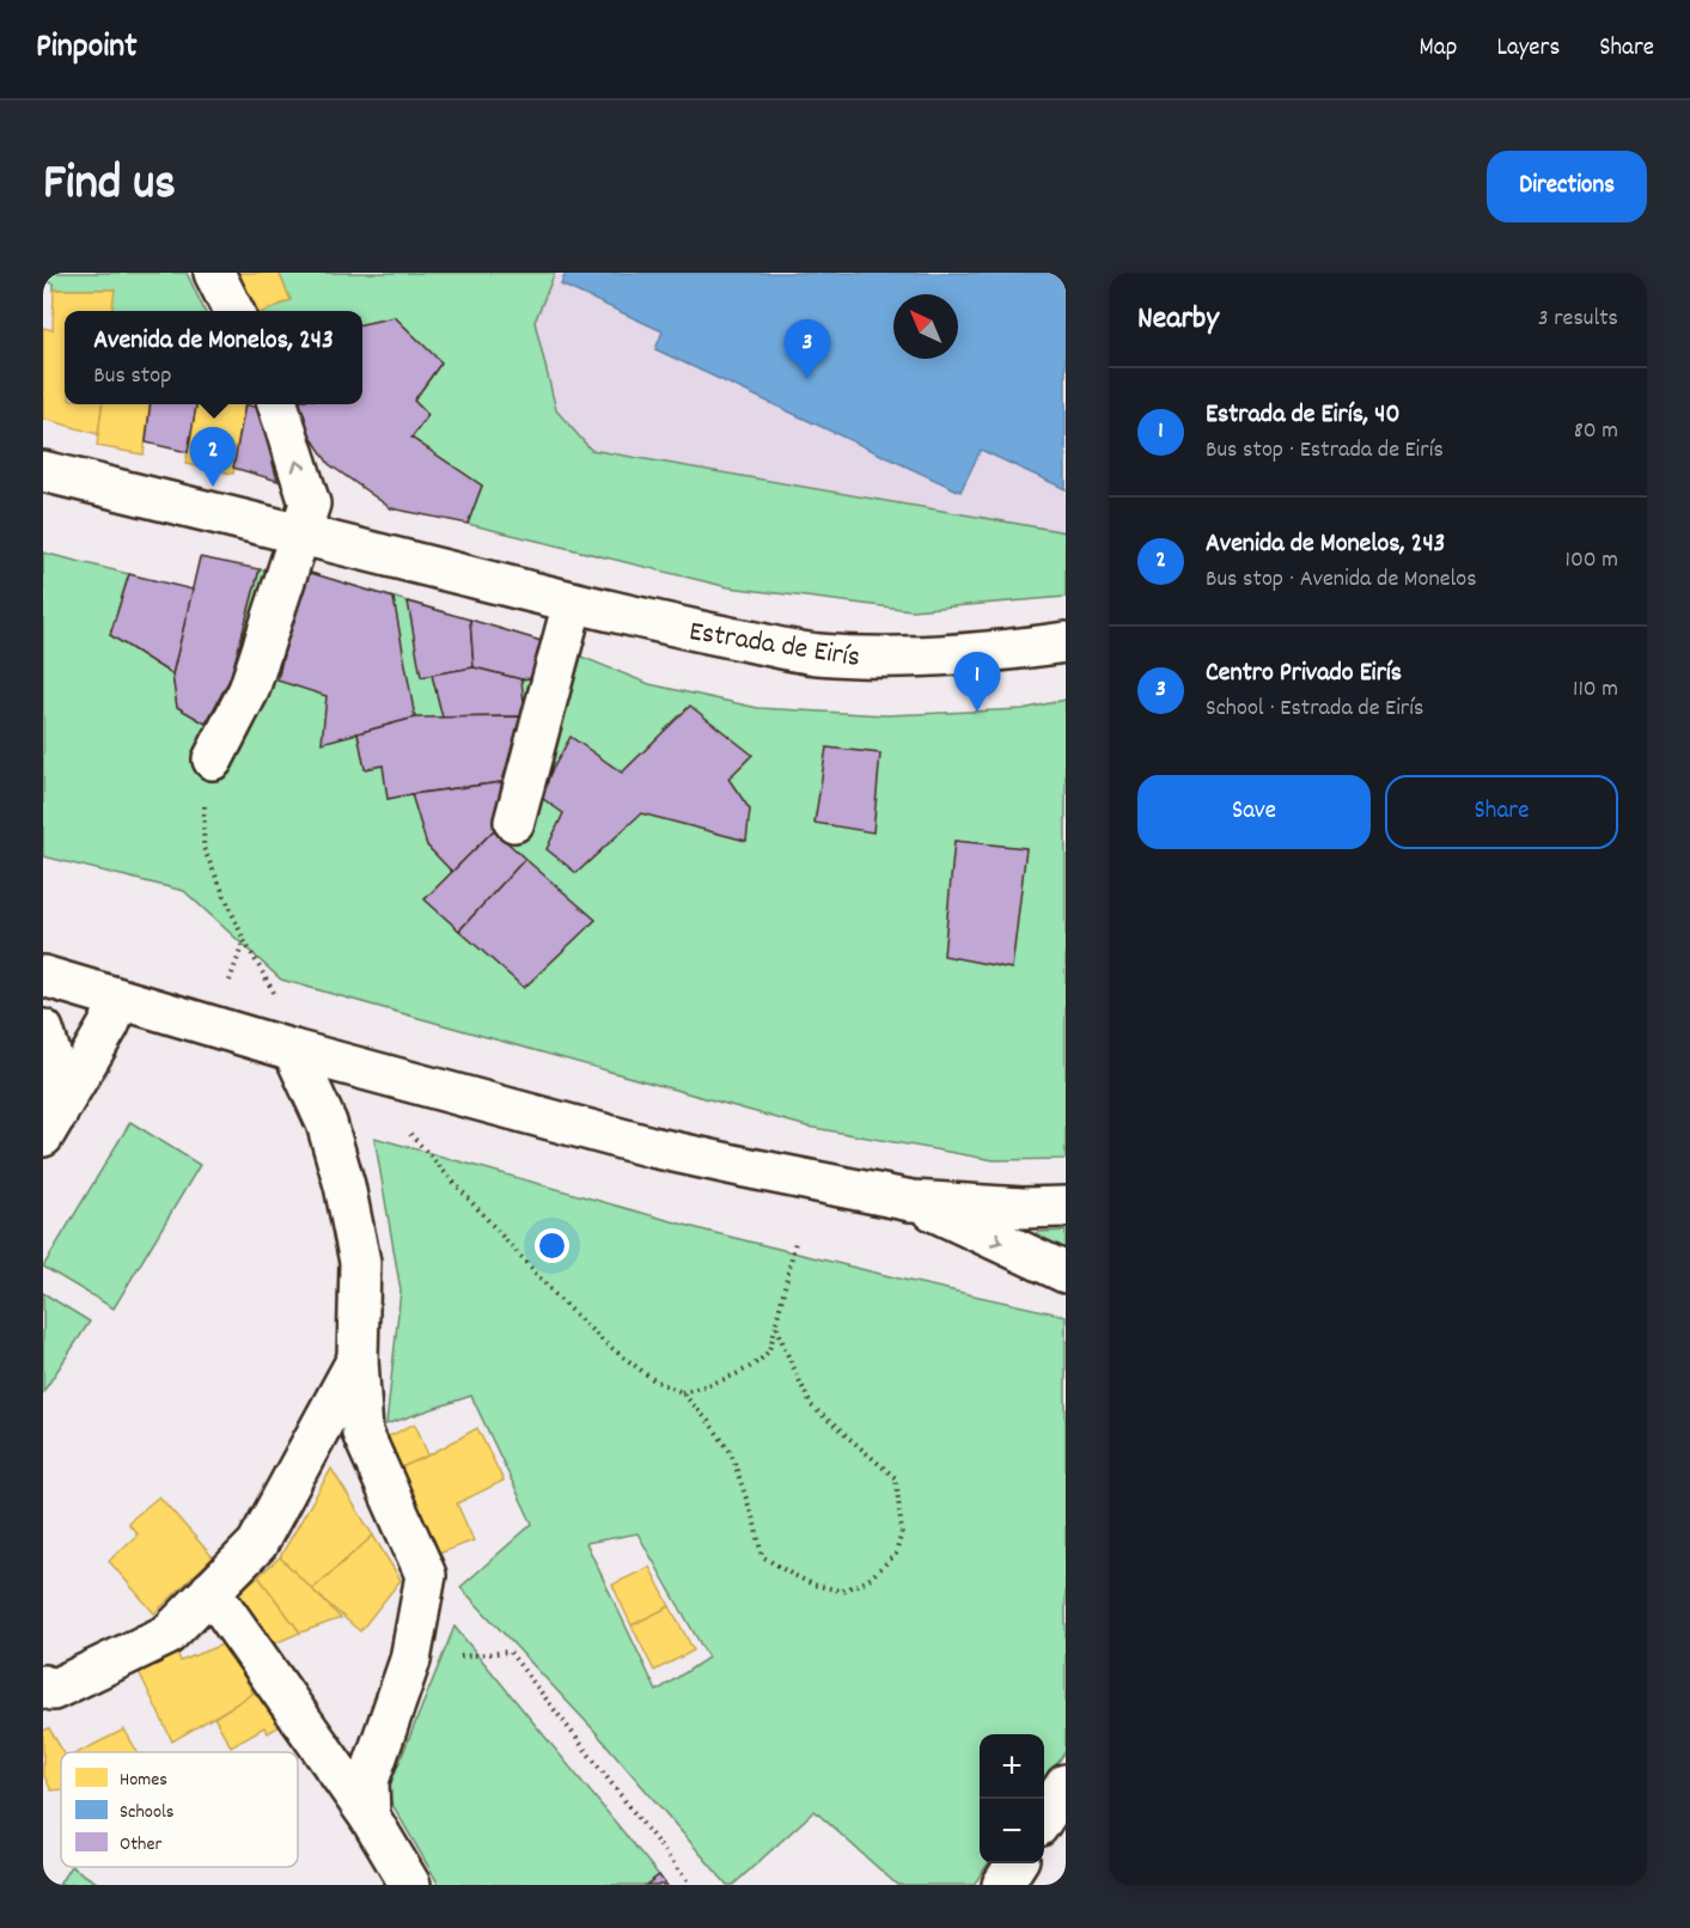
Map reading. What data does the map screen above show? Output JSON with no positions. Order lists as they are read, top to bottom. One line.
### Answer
{"streets":{"street":["Estrada de Eirís"]},"legend":["Homes","Schools","Other"],"north":"top left","page":{"header":"Pinpoint","nav":["Map","Layers","Share"],"title":"Find us","buttons":["Directions",["Save","Share"]],"heading":["Nearby","3 results"],"popup":["Avenida de Monelos, 243","Bus stop"],"pins":["3","2","1"],"list":[{"mark":"1","name":"Estrada de Eirís, 40","note":"Bus stop · Estrada de Eirís","value":"80 m"},{"mark":"2","name":"Avenida de Monelos, 243","note":"Bus stop · Avenida de Monelos","value":"100 m"},{"mark":"3","name":"Centro Privado Eirís","note":"School · Estrada de Eirís","value":"110 m"}],"map_buttons":["+","−"]}}
